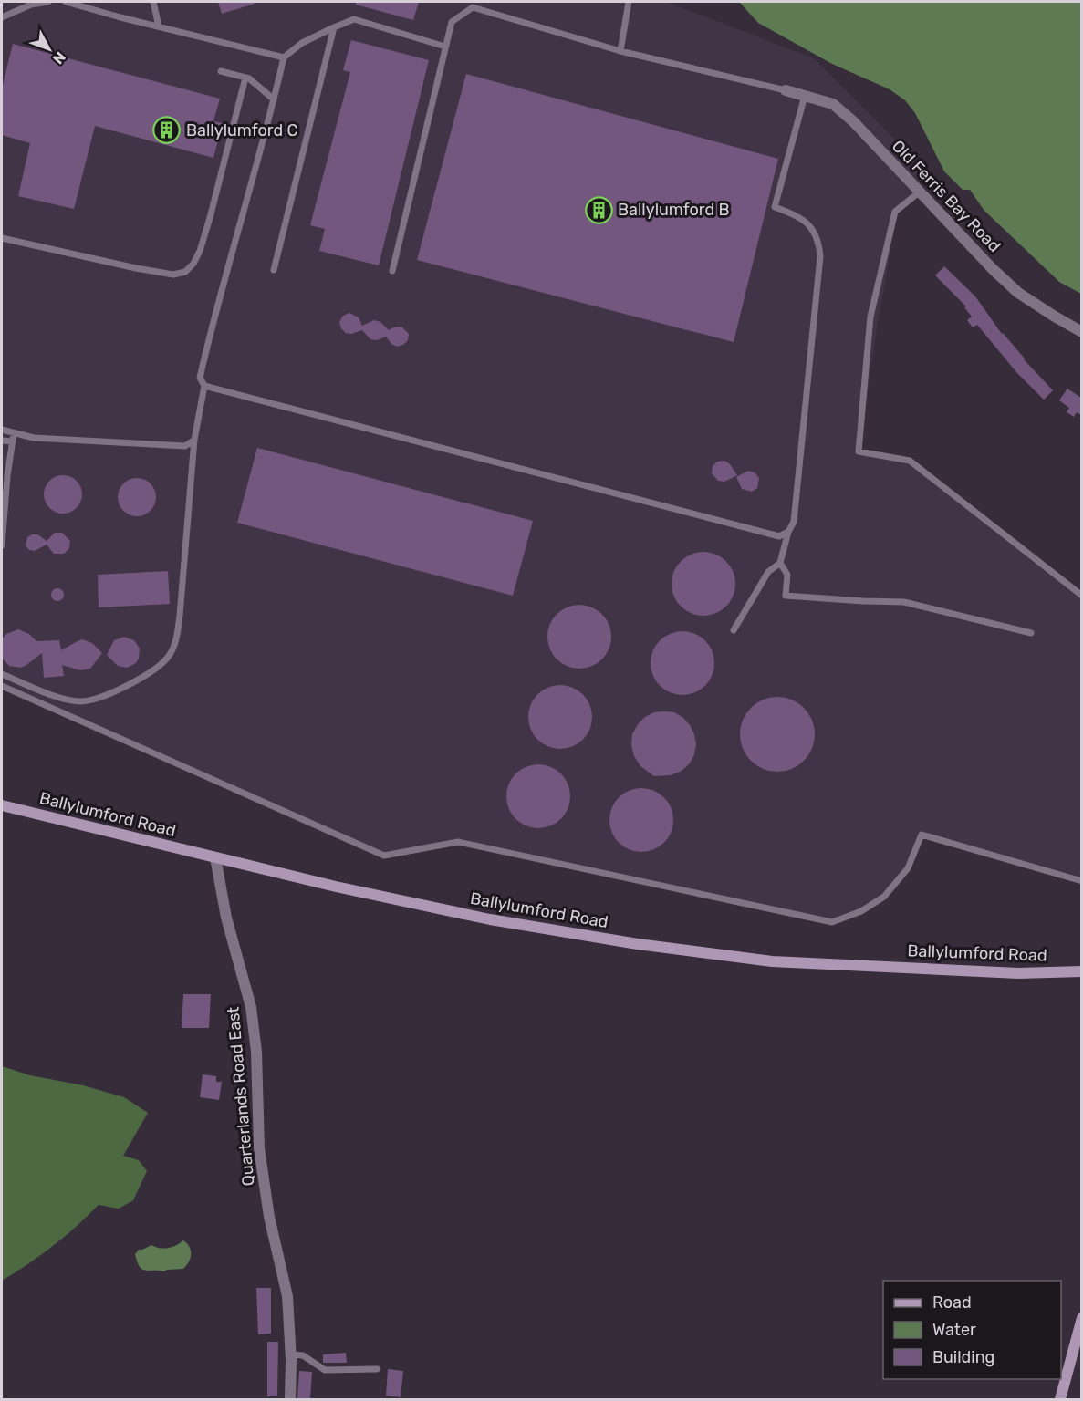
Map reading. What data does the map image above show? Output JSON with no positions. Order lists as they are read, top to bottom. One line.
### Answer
{"streets":{"main road":["Ballylumford Road"],"street":["Old Ferris Bay Road","Quarterlands Road East"]},"crossings":[["Ballylumford Road","Quarterlands Road East"]],"places":{"building":["Ballylumford C","Ballylumford B"]},"legend":["Road","Water","Building"],"north":"bottom right"}
